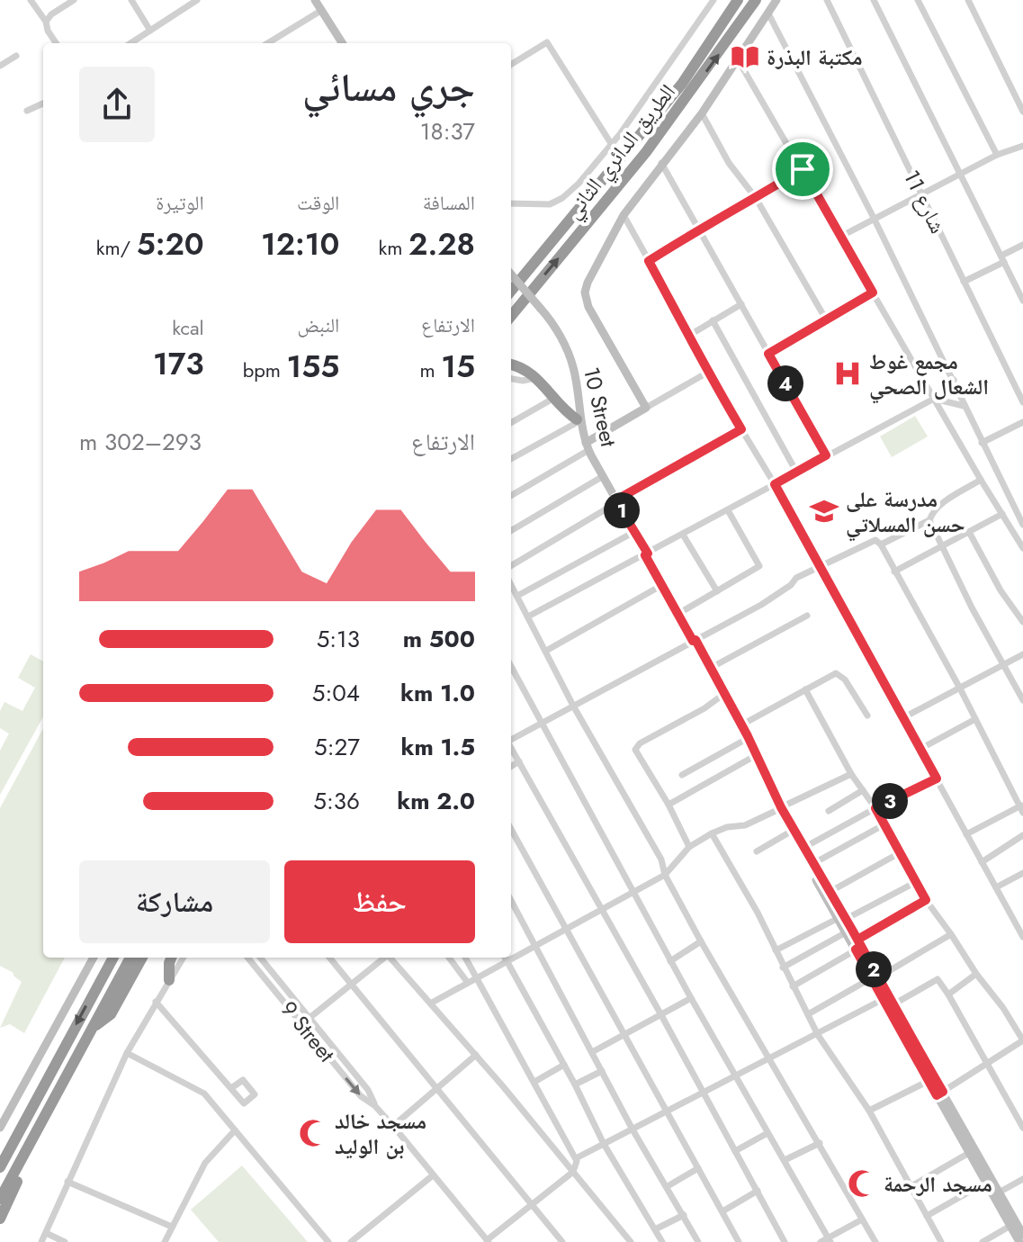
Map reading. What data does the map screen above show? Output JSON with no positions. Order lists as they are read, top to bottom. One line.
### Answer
{"streets":{"highway":["الطريق الدائري الثاني"],"main road":["10 Street"],"street":["شارع 11","9 Street"]},"places":{"library":["مكتبة البذرة"],"hospital":["مجمع غوط الشعال الصحي"],"school or university":["مدرسة على حسن المسلاتي"],"mosque":["مسجد خالد بن الوليد","مسجد الرحمة"]},"page":{"heading":["جري مسائي","18:37"],"stats":[["المسافة","2.28 km"],["الوقت","12:10"],["الوتيرة","5:20 /km"],["الارتفاع","15 m"],["النبض","155 bpm"],["kcal","173"]],"pins":["4","1","3","2"],"chart":["الارتفاع","293–302 m"],"list":[{"name":"500 m","note":"5:13"},{"name":"1.0 km","note":"5:04"},{"name":"1.5 km","note":"5:27"},{"name":"2.0 km","note":"5:36"}],"buttons":["حفظ","مشاركة"]}}
